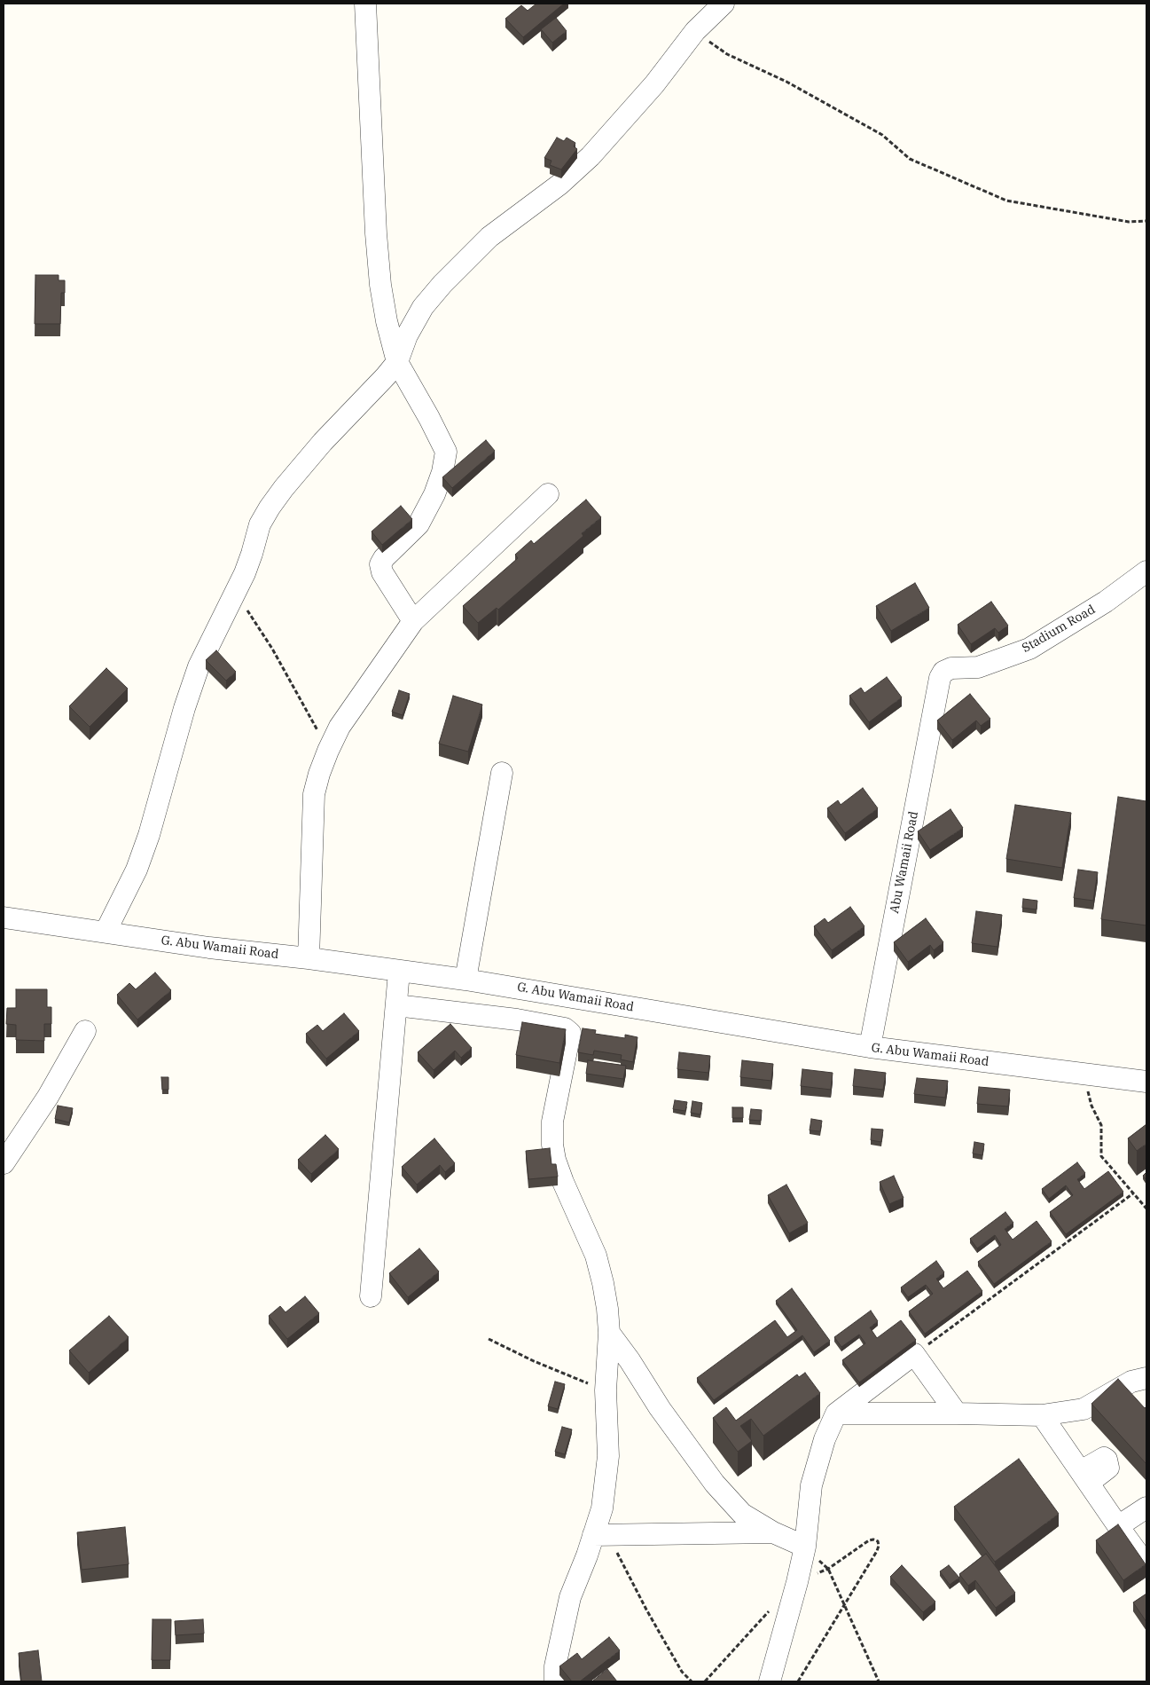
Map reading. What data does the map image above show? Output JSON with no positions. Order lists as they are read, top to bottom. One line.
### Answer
{"streets":{"street":["Stadium Road","Abu Wamaii Road","G. Abu Wamaii Road"]},"crossings":[["Stadium Road","Abu Wamaii Road"],["Abu Wamaii Road","G. Abu Wamaii Road"]]}
